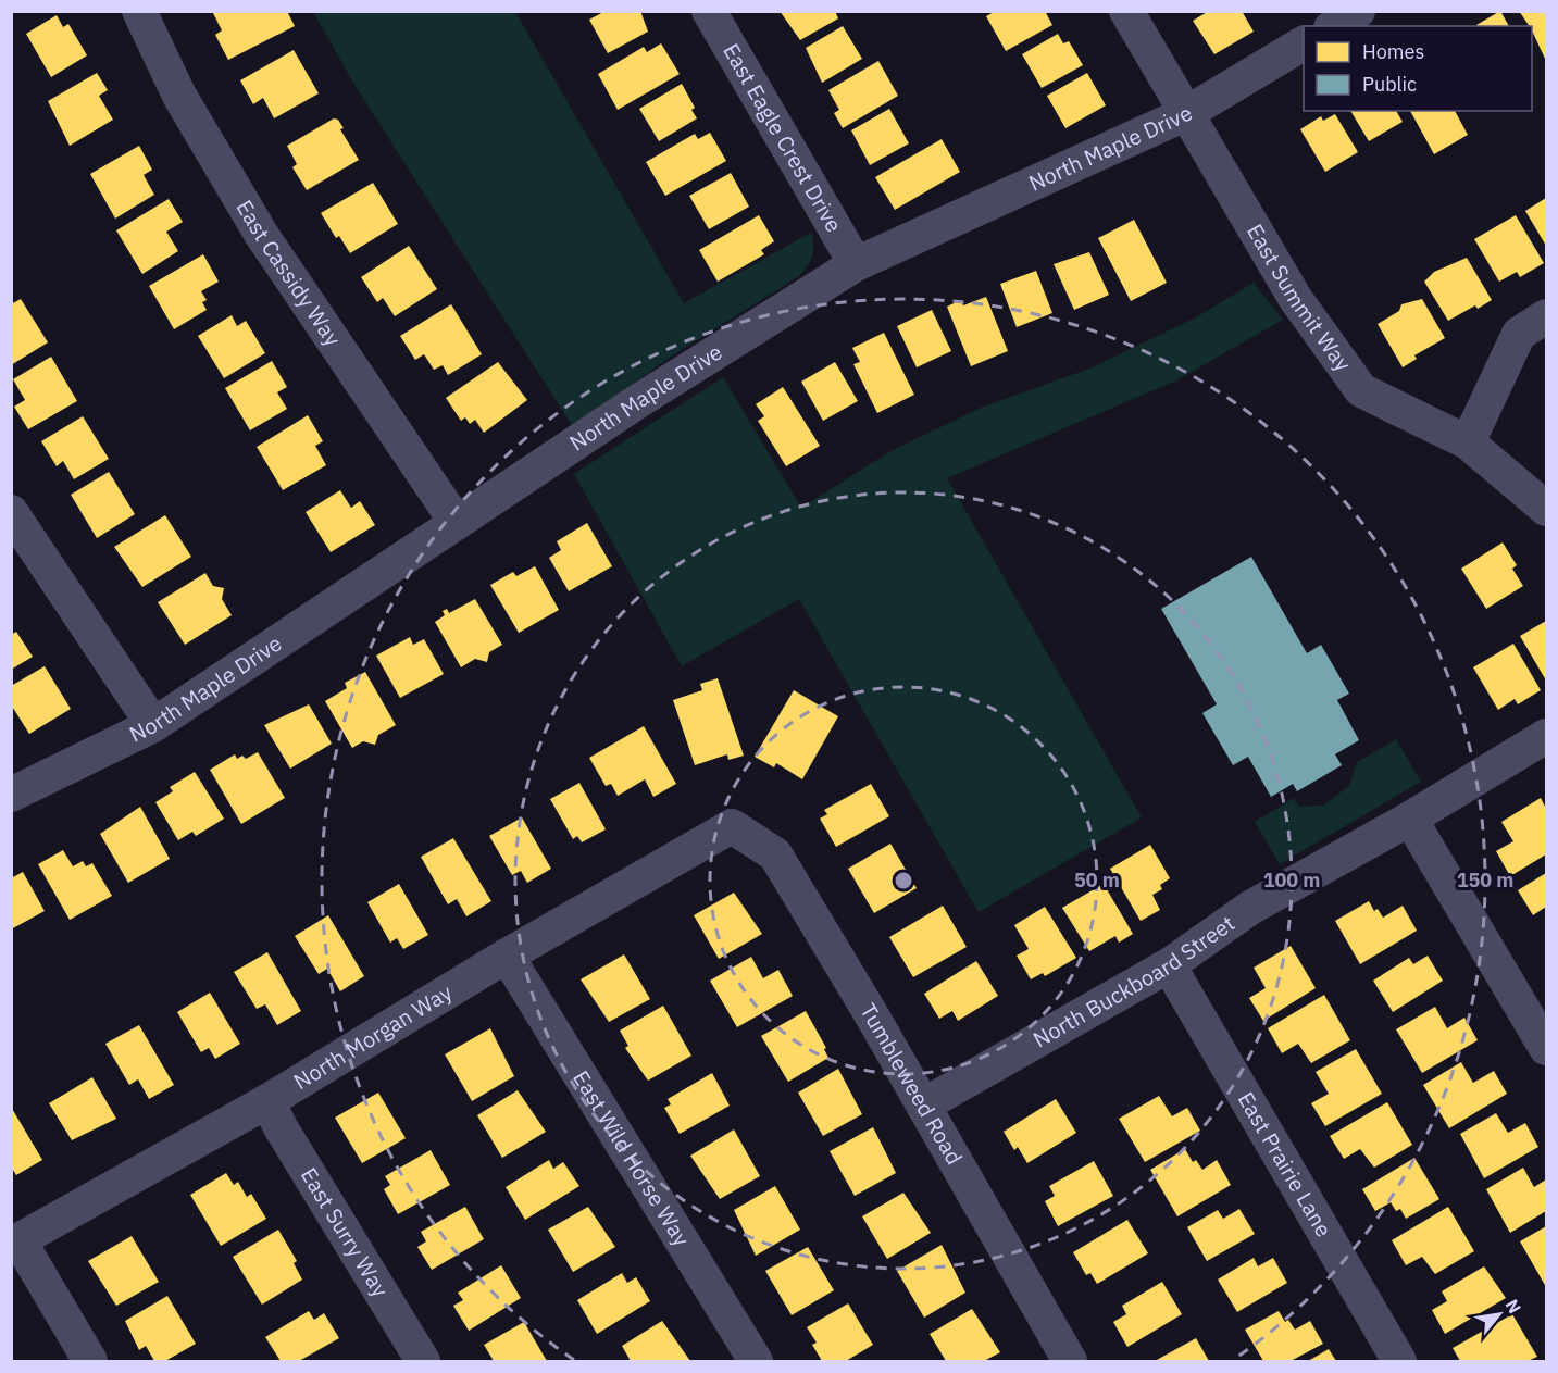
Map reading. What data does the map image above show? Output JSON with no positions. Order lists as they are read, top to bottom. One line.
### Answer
{"streets":{"street":["East Eagle Crest Drive","North Maple Drive","East Cassidy Way","East Summit Way","North Buckboard Street","North Morgan Way","Tumbleweed Road","East Wild Horse Way","East Prairie Lane","East Surry Way"]},"crossings":[["East Eagle Crest Drive","North Maple Drive"],["North Maple Drive","East Cassidy Way"],["North Maple Drive","East Summit Way"],["North Buckboard Street","Tumbleweed Road"],["North Buckboard Street","East Prairie Lane"],["North Morgan Way","Tumbleweed Road"],["North Morgan Way","East Wild Horse Way"],["North Morgan Way","East Surry Way"]],"legend":["Homes","Public"],"north":"top right","rings":["50 m","100 m","150 m"]}
